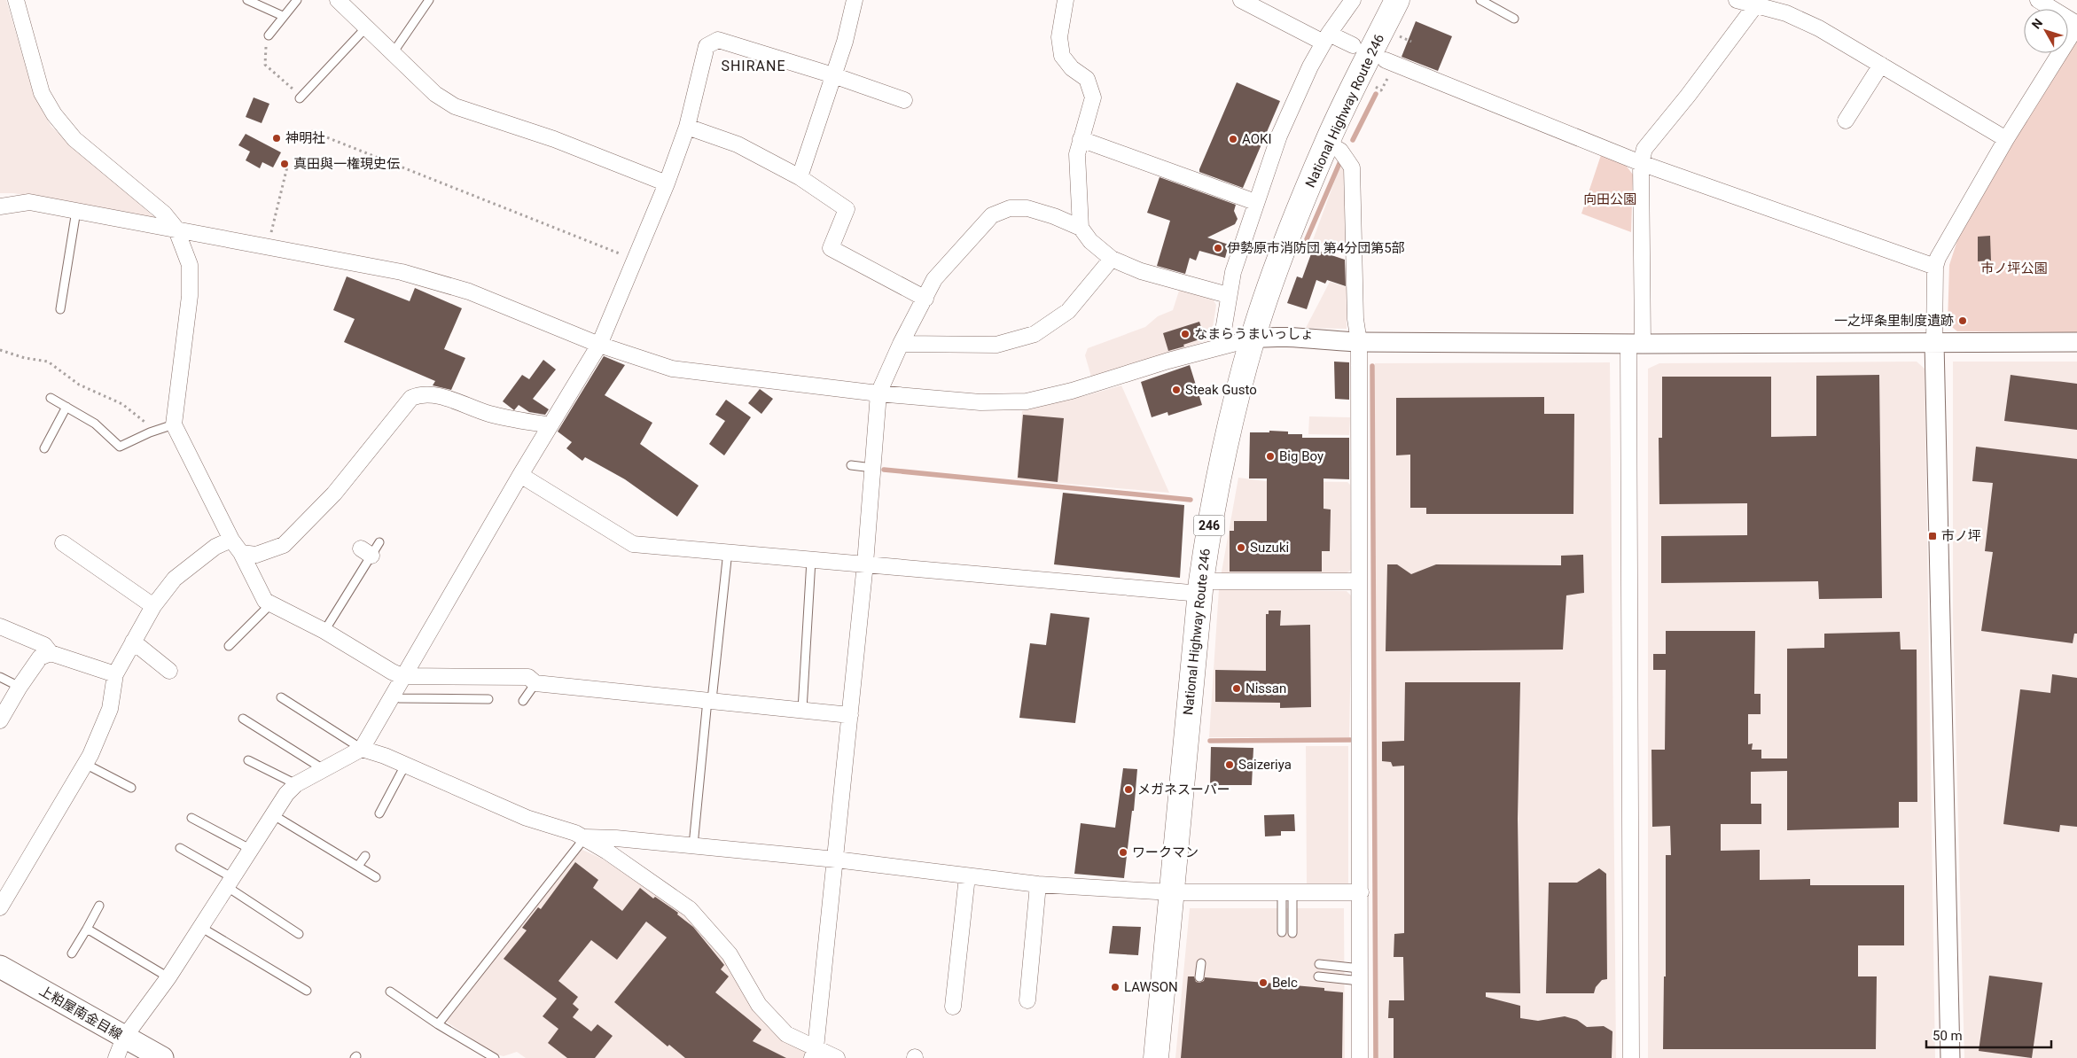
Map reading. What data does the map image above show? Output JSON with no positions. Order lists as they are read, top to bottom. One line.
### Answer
{"streets":{"highway":["National Highway Route 246","246"],"main road":["上粕屋南金目線"]},"districts":["SHIRANE"],"parks":["向田公園","市ノ坪公園"],"places":{"other":["神明社","AOKI","真田與一権現史伝","伊勢原市消防団 第4分団第5部","一之坪条里制度遺跡","なまらうまいっしょ","Steak Gusto","Big Boy","Suzuki","Nissan","Saizeriya","メガネスーパー","ワークマン","Belc","LAWSON"],"transit":["市ノ坪"]},"scale_bar":"50 m","north":"top left"}
